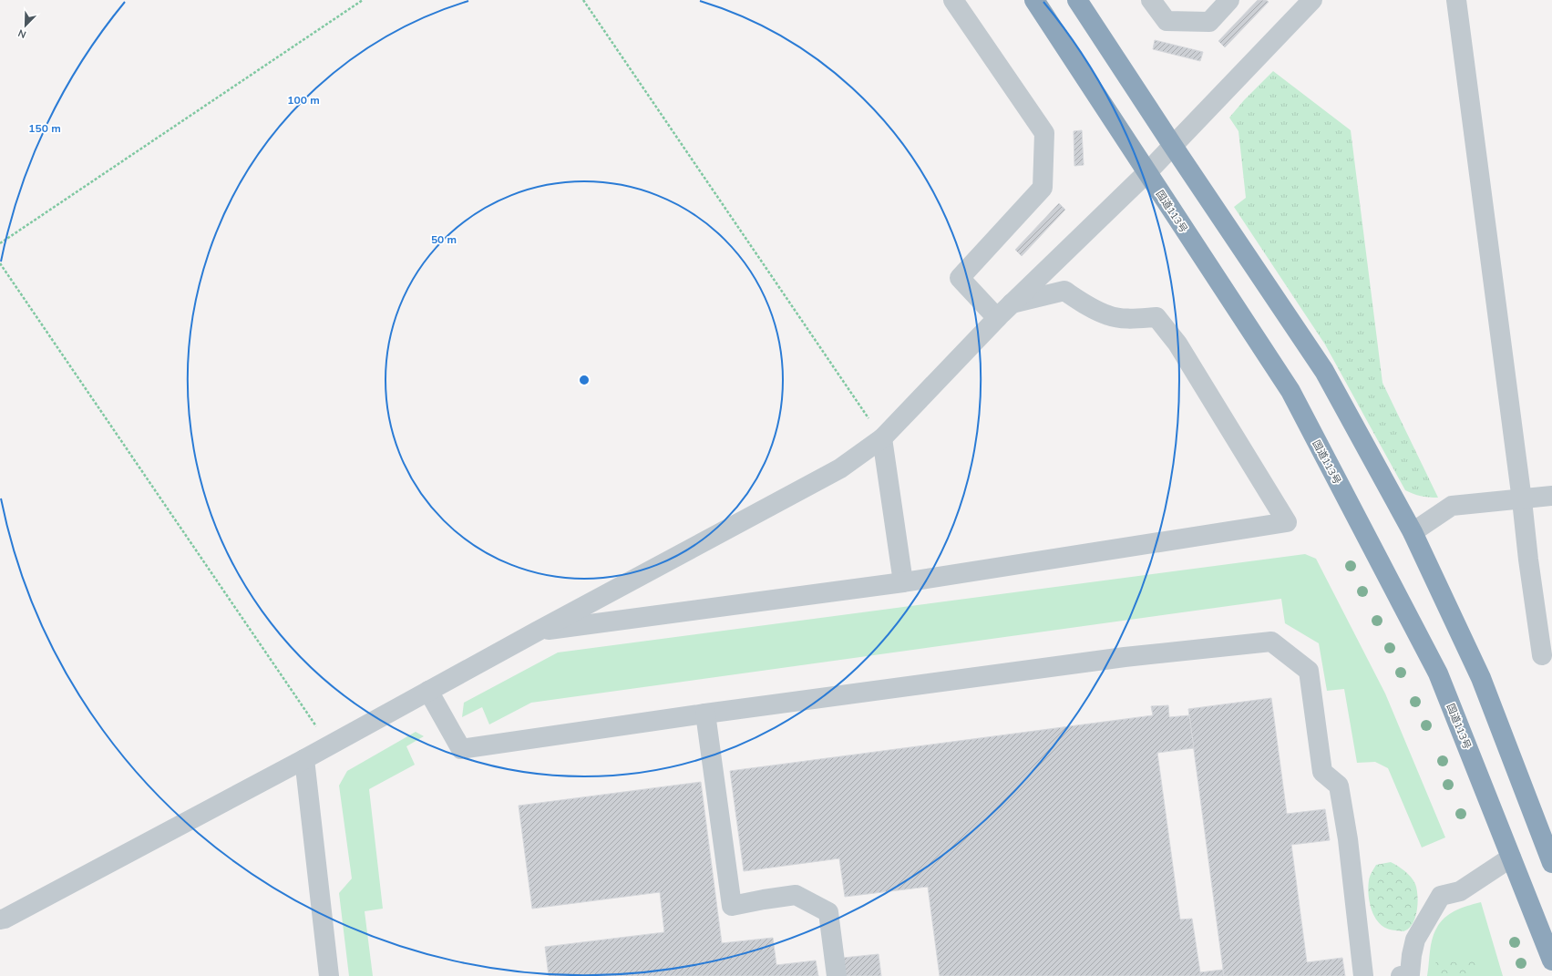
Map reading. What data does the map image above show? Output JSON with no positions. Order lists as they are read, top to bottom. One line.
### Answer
{"streets":{"highway":["国道113号"]},"north":"bottom left","rings":["100 m","150 m","50 m"]}
